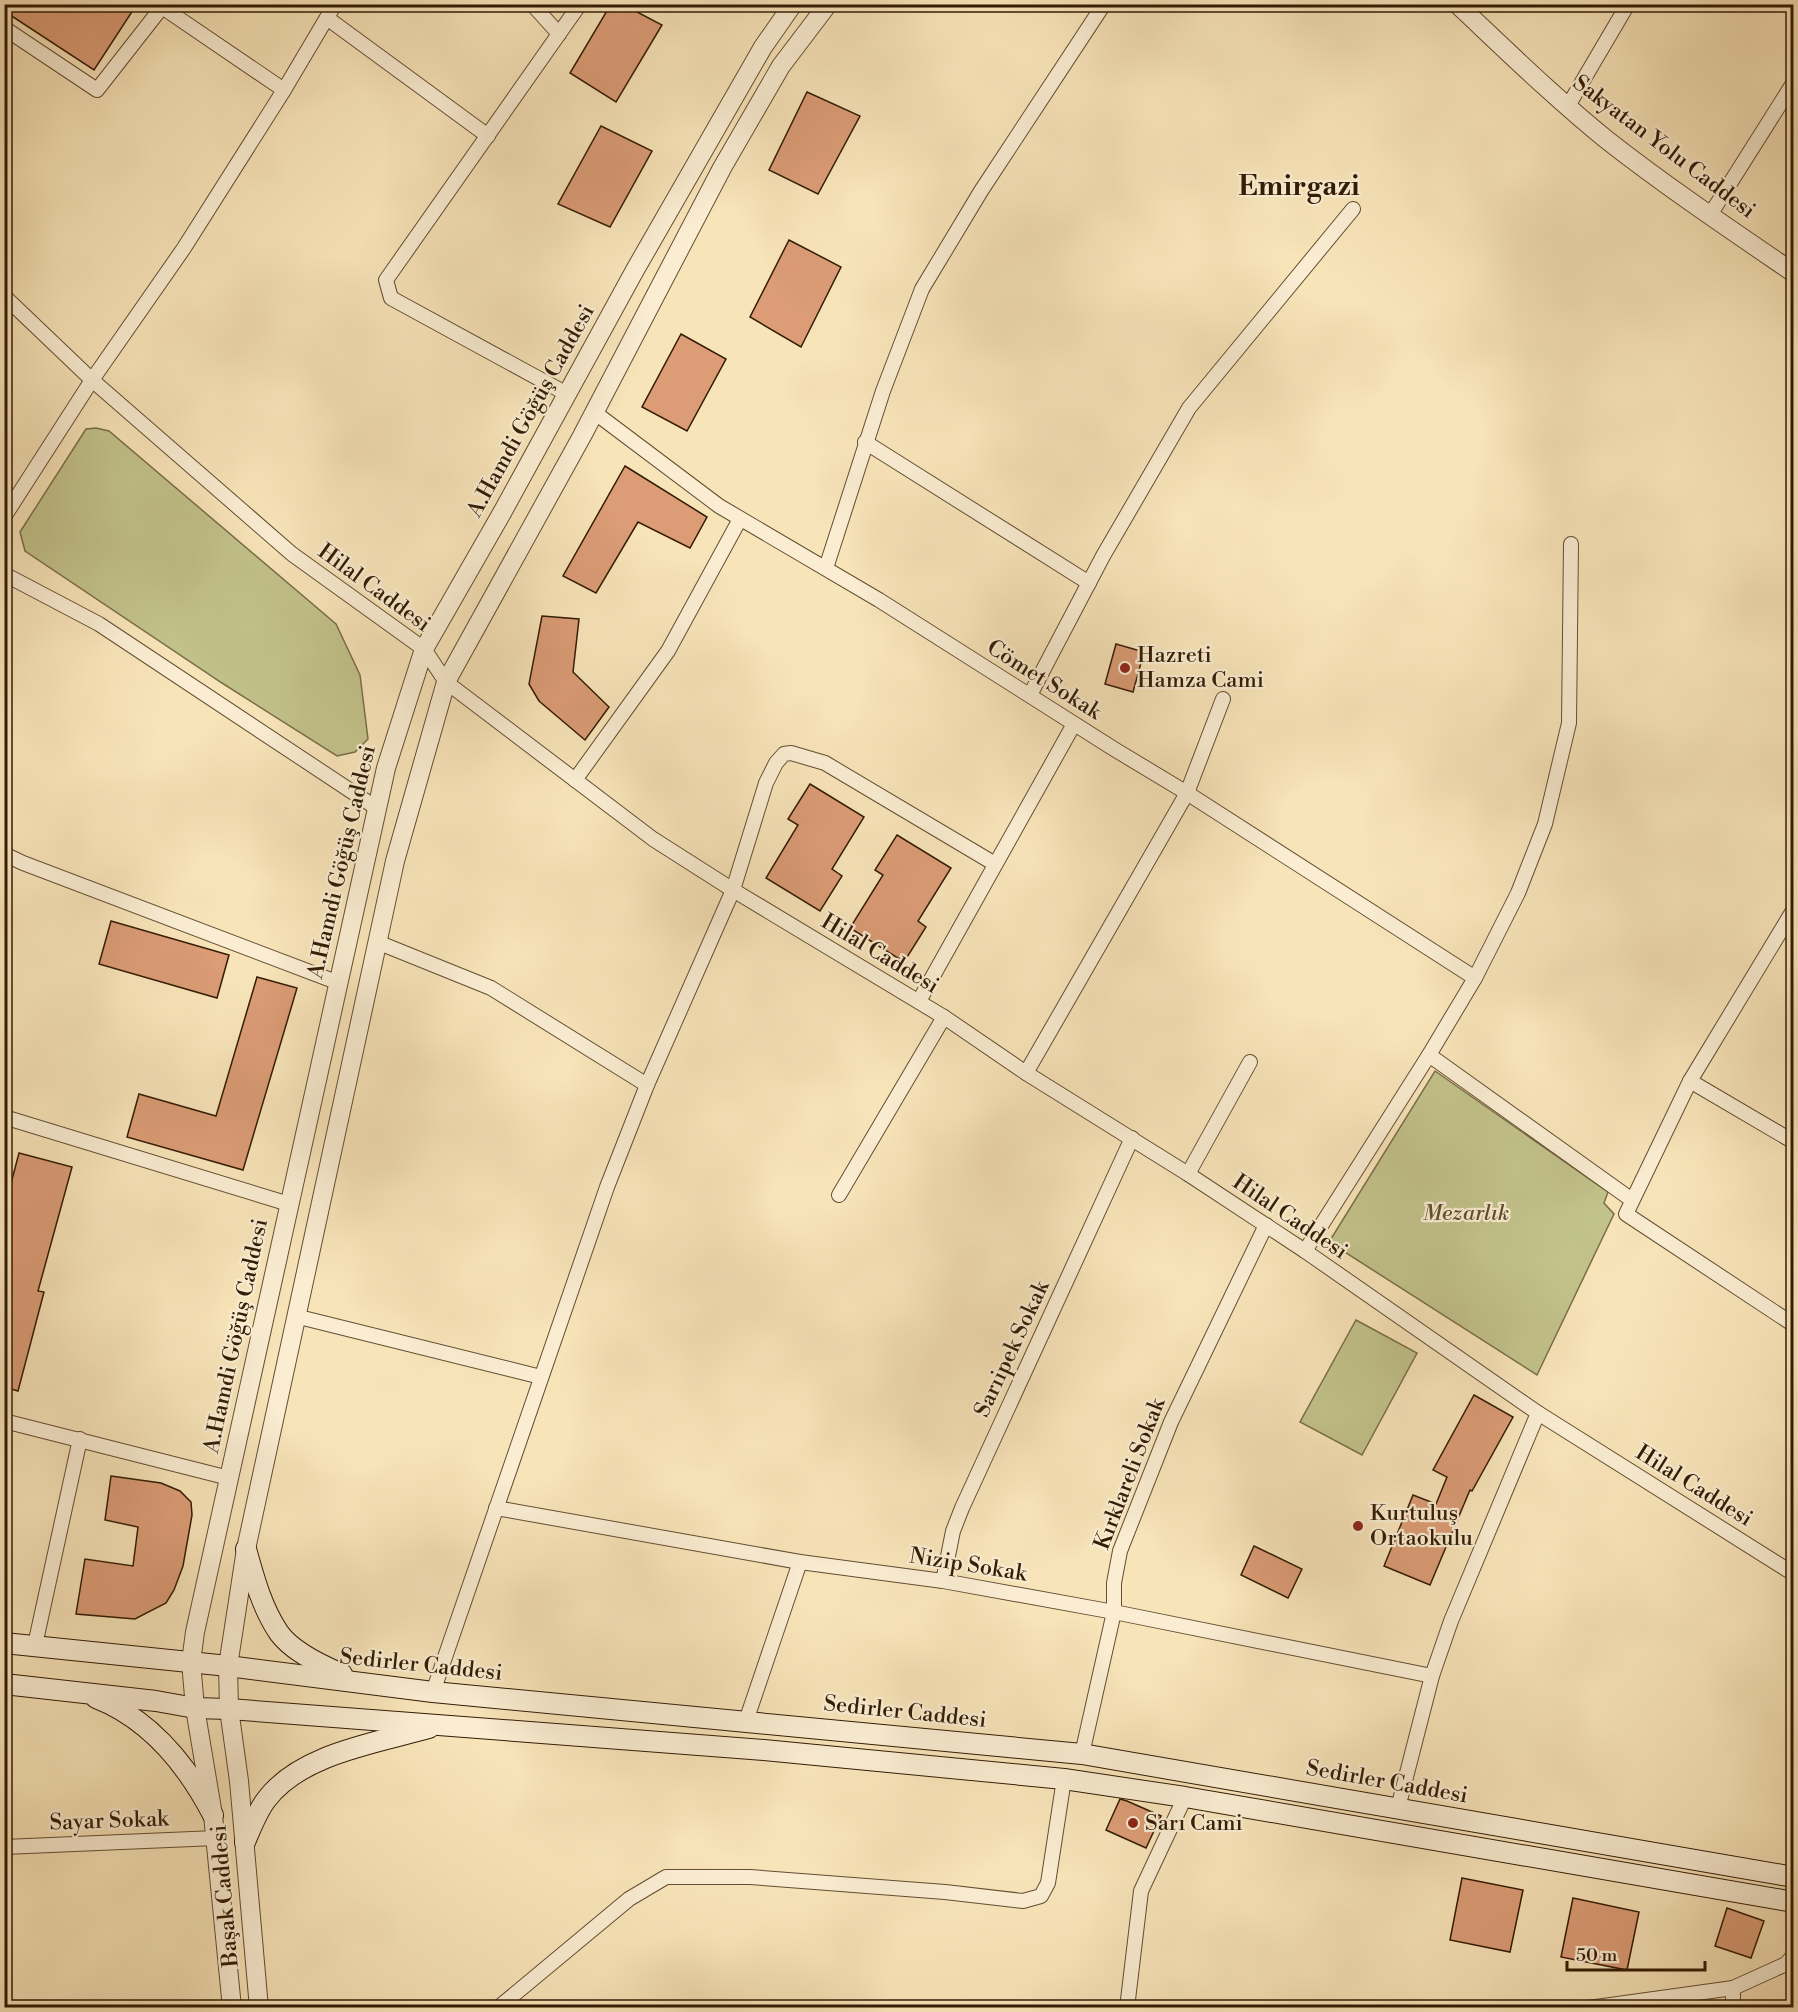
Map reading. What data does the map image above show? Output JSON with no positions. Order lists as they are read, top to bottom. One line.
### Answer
{"streets":{"main road":["Sedirler Caddesi"],"street":["Sakyatan Yolu Caddesi","A.Hamdi Göğüş Caddesi","Hilal Caddesi","Cömet Sokak","Sarıipek Sokak","Kırklareli Sokak","Nizip Sokak","Sayar Sokak","Başak Caddesi"]},"crossings":[["A.Hamdi Göğüş Caddesi","Hilal Caddesi"],["A.Hamdi Göğüş Caddesi","Sedirler Caddesi"],["A.Hamdi Göğüş Caddesi","Başak Caddesi"],["Hilal Caddesi","Sarıipek Sokak"],["Hilal Caddesi","Kırklareli Sokak"],["Sarıipek Sokak","Nizip Sokak"],["Kırklareli Sokak","Nizip Sokak"],["Kırklareli Sokak","Sedirler Caddesi"],["Sayar Sokak","Başak Caddesi"]],"districts":["Emirgazi"],"parks":["Mezarlık"],"places":["Hazreti Hamza Cami","Kurtuluş Ortaokulu","Sarı Cami"],"scale_bar":"50 m"}
